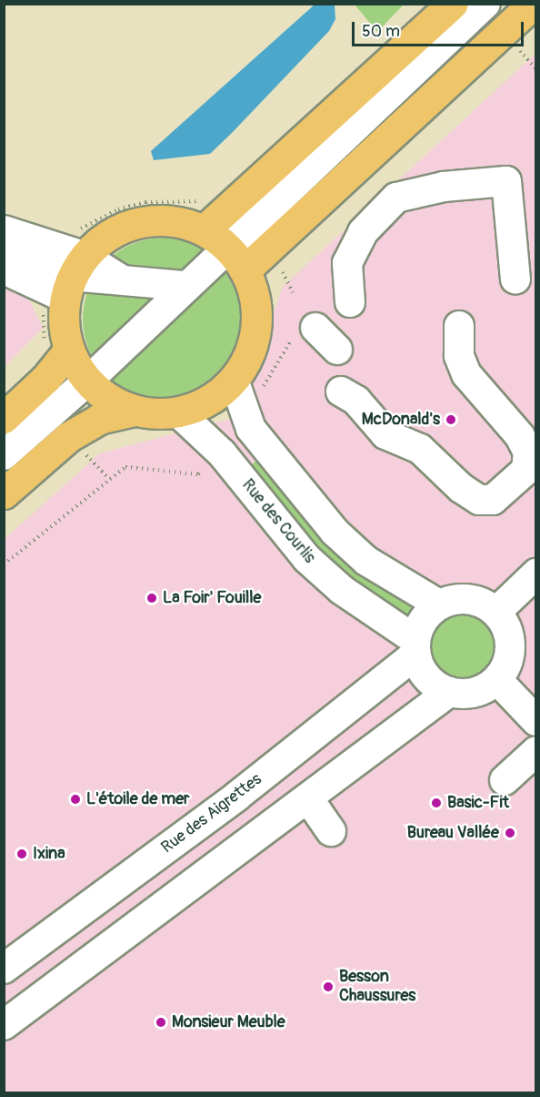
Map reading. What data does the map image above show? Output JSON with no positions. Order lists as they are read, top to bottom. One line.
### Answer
{"streets":{"street":["Rue des Courlis","Rue des Aigrettes"]},"crossings":[["Rue des Courlis","Rue des Aigrettes"]],"places":["McDonald's","La Foir' Fouille","L'étoile de mer","Basic-Fit","Bureau Vallée","Ixina","Besson Chaussures","Monsieur Meuble"],"scale_bar":"50 m"}
